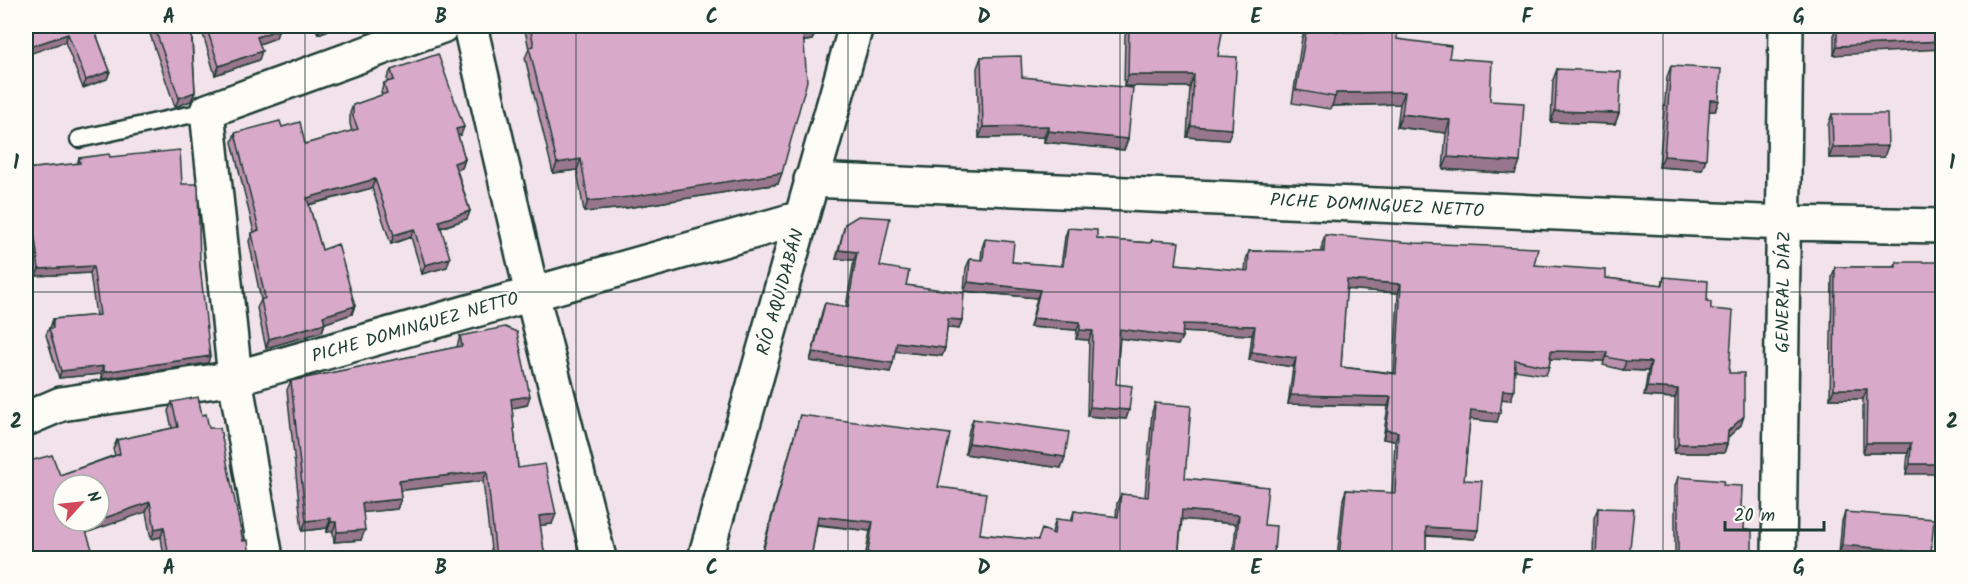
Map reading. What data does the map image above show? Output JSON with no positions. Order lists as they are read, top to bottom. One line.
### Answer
{"streets":{"street":["PICHE DOMINGUEZ NETTO","RÍO AQUIDABÁN","GENERAL DÍAZ"]},"crossings":[["PICHE DOMINGUEZ NETTO","RÍO AQUIDABÁN"],["PICHE DOMINGUEZ NETTO","GENERAL DÍAZ"]],"scale_bar":"20 m","north":"top right","grid":{"columns":["A","B","C","D","E","F","G"],"rows":["1","2"]}}
